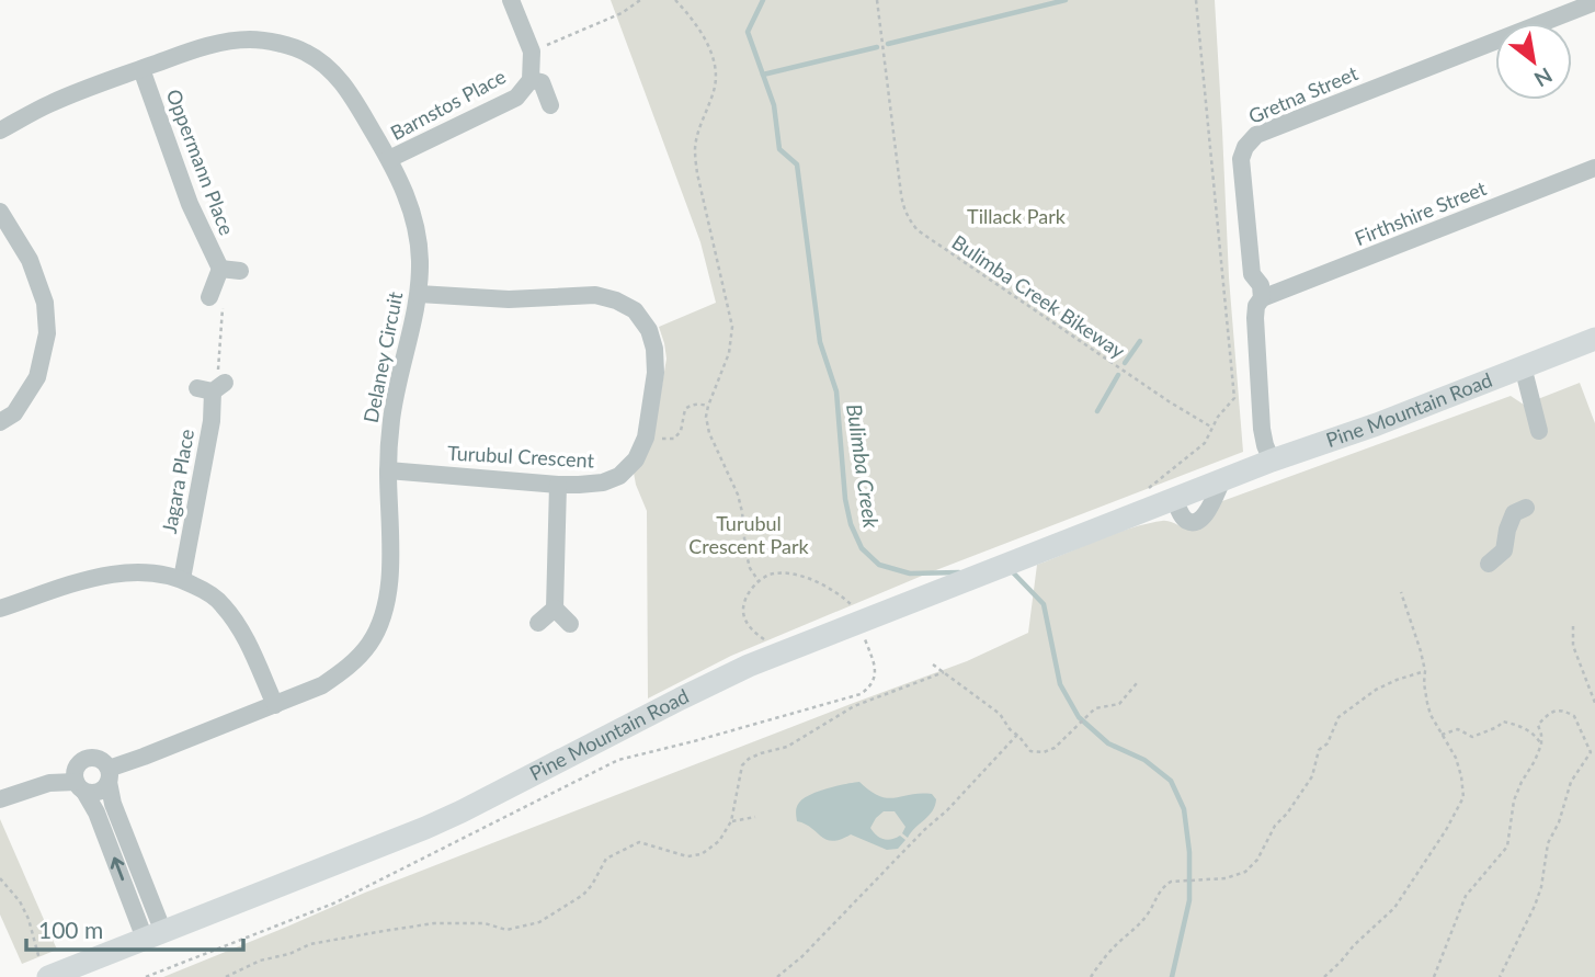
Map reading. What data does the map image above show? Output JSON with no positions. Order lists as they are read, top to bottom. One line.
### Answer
{"streets":{"main road":["Pine Mountain Road"],"street":["Gretna Street","Barnstos Place","Oppermann Place","Firthshire Street","Delaney Circuit","Turubul Crescent","Jagara Place"],"path":["Bulimba Creek Bikeway"]},"crossings":[["Gretna Street","Firthshire Street"],["Gretna Street","Pine Mountain Road"],["Barnstos Place","Delaney Circuit"],["Oppermann Place","Delaney Circuit"],["Delaney Circuit","Turubul Crescent"]],"water":["Bulimba Creek"],"parks":["Tillack Park","Turubul Crescent Park"],"scale_bar":"100 m","north":"bottom right"}
